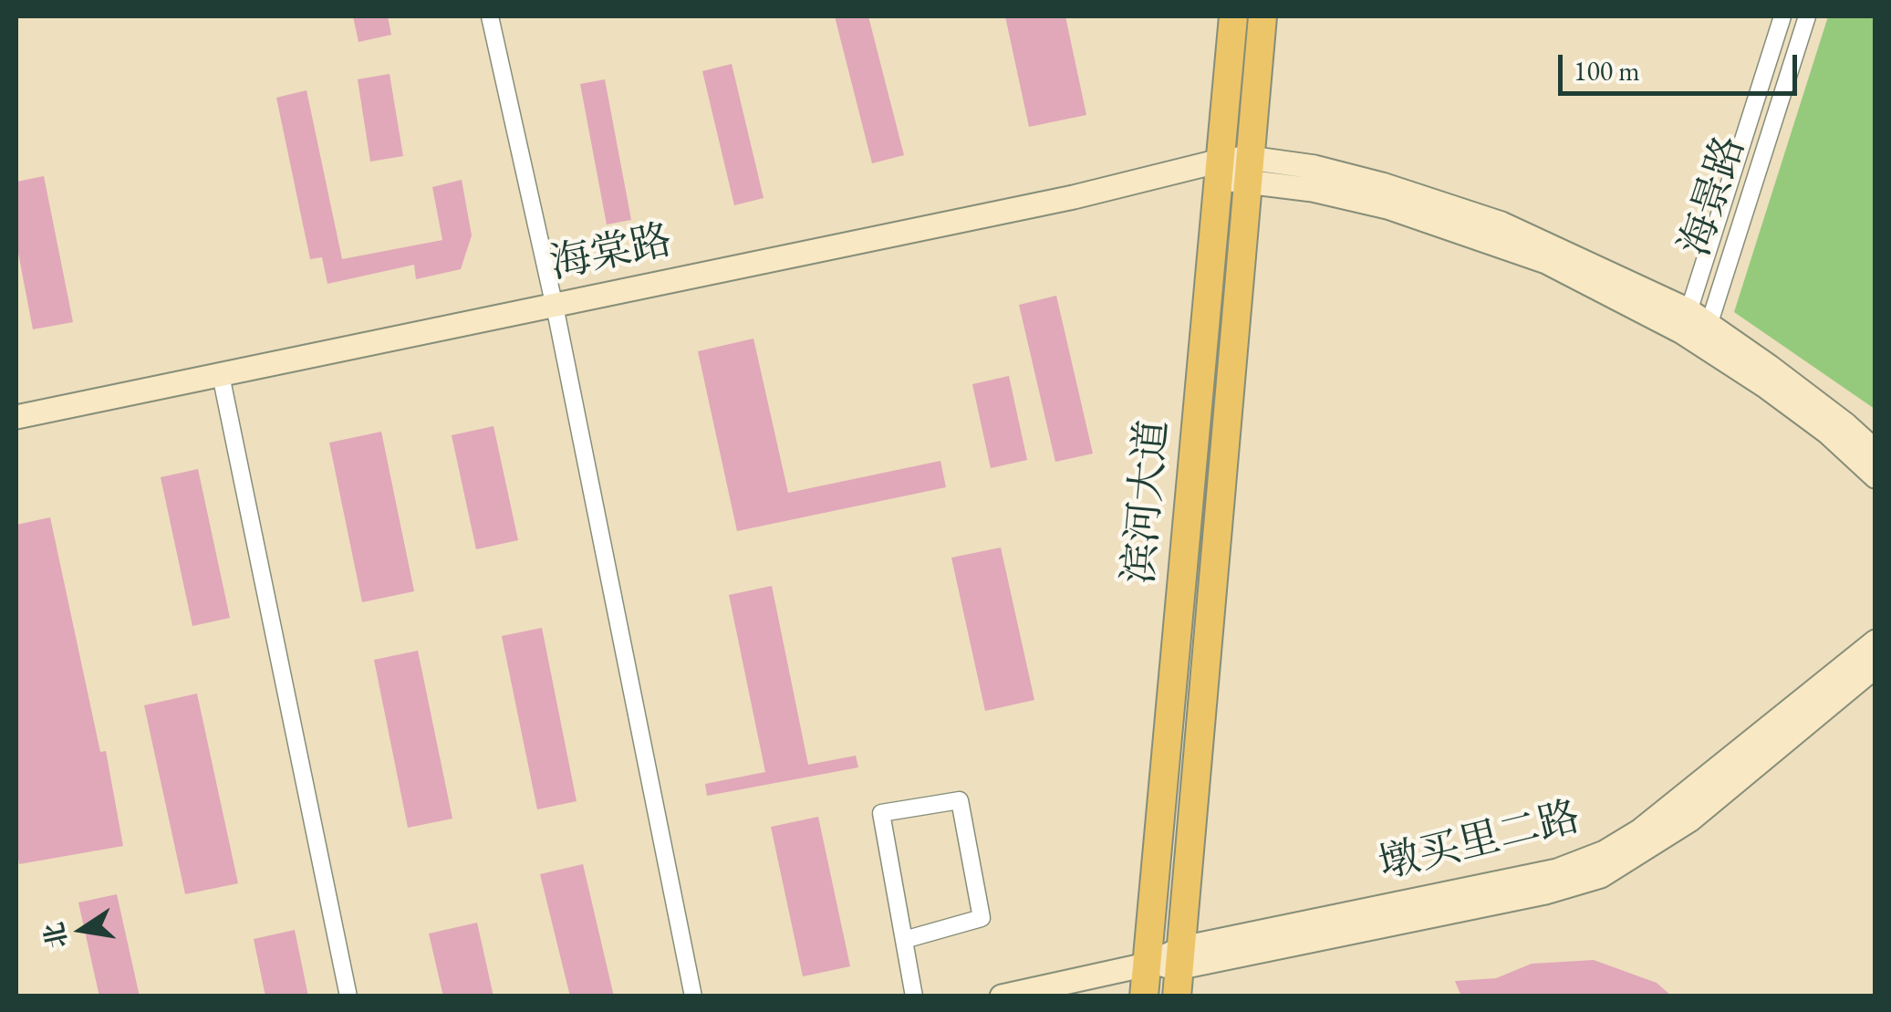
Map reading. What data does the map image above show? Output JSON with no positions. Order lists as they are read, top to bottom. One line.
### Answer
{"streets":{"main road":["滨河大道"],"street":["海景路","海棠路","墩买里二路"]},"crossings":[["海景路","海棠路"],["海棠路","滨河大道"],["滨河大道","墩买里二路"]],"scale_bar":"100 m","north":"left"}
